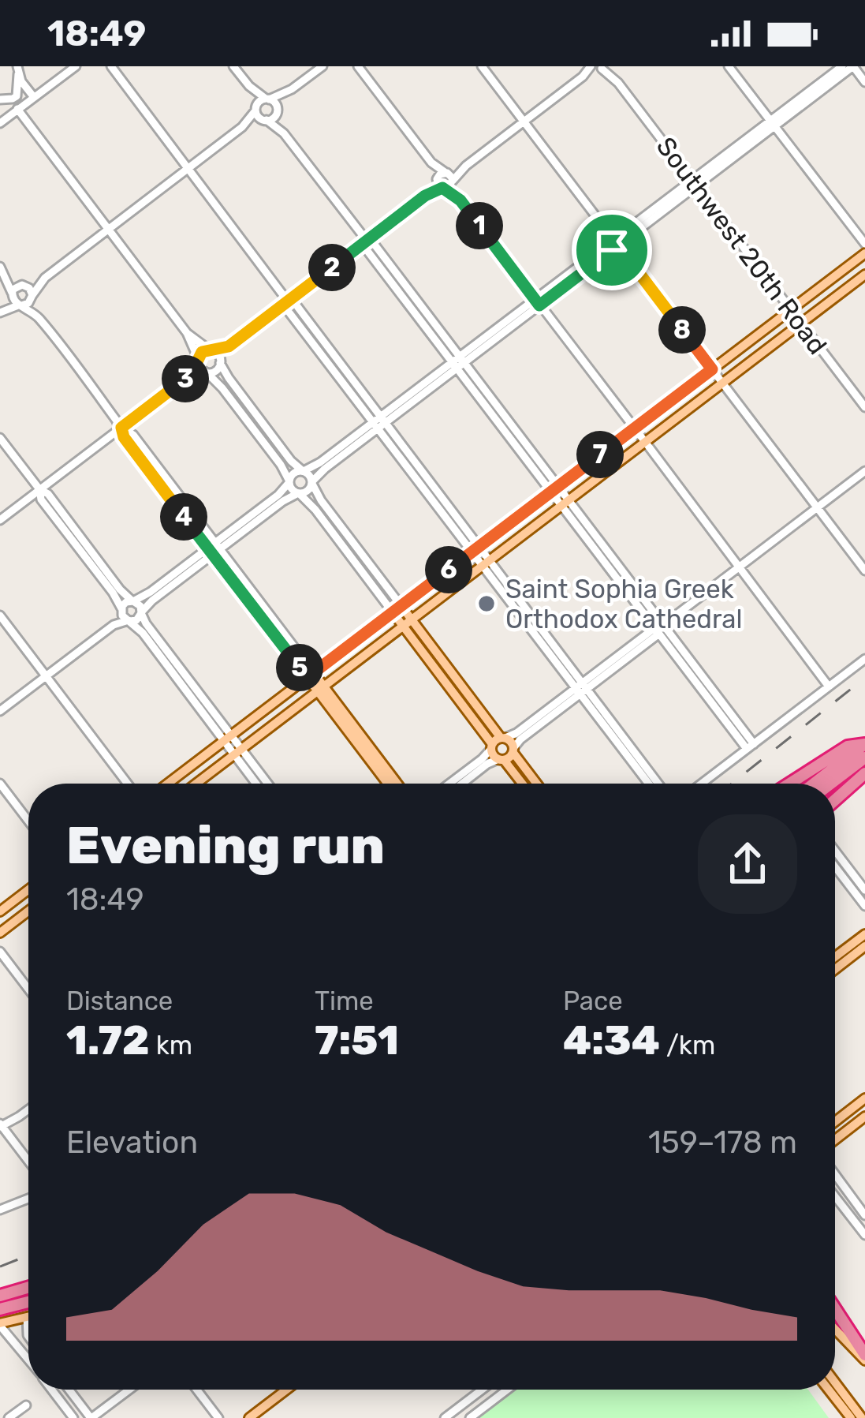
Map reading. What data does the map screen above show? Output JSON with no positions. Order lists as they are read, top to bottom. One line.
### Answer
{"streets":{"street":["Southwest 20th Road"]},"places":["Saint Sophia Greek Orthodox Cathedral"],"page":{"status":"18:49","pins":["1","2","8","3","7","4","6","5"],"heading":["Evening run","18:49"],"stats":[["Distance","1.72 km"],["Time","7:51"],["Pace","4:34 /km"]],"chart":["Elevation","159–178 m"]}}
